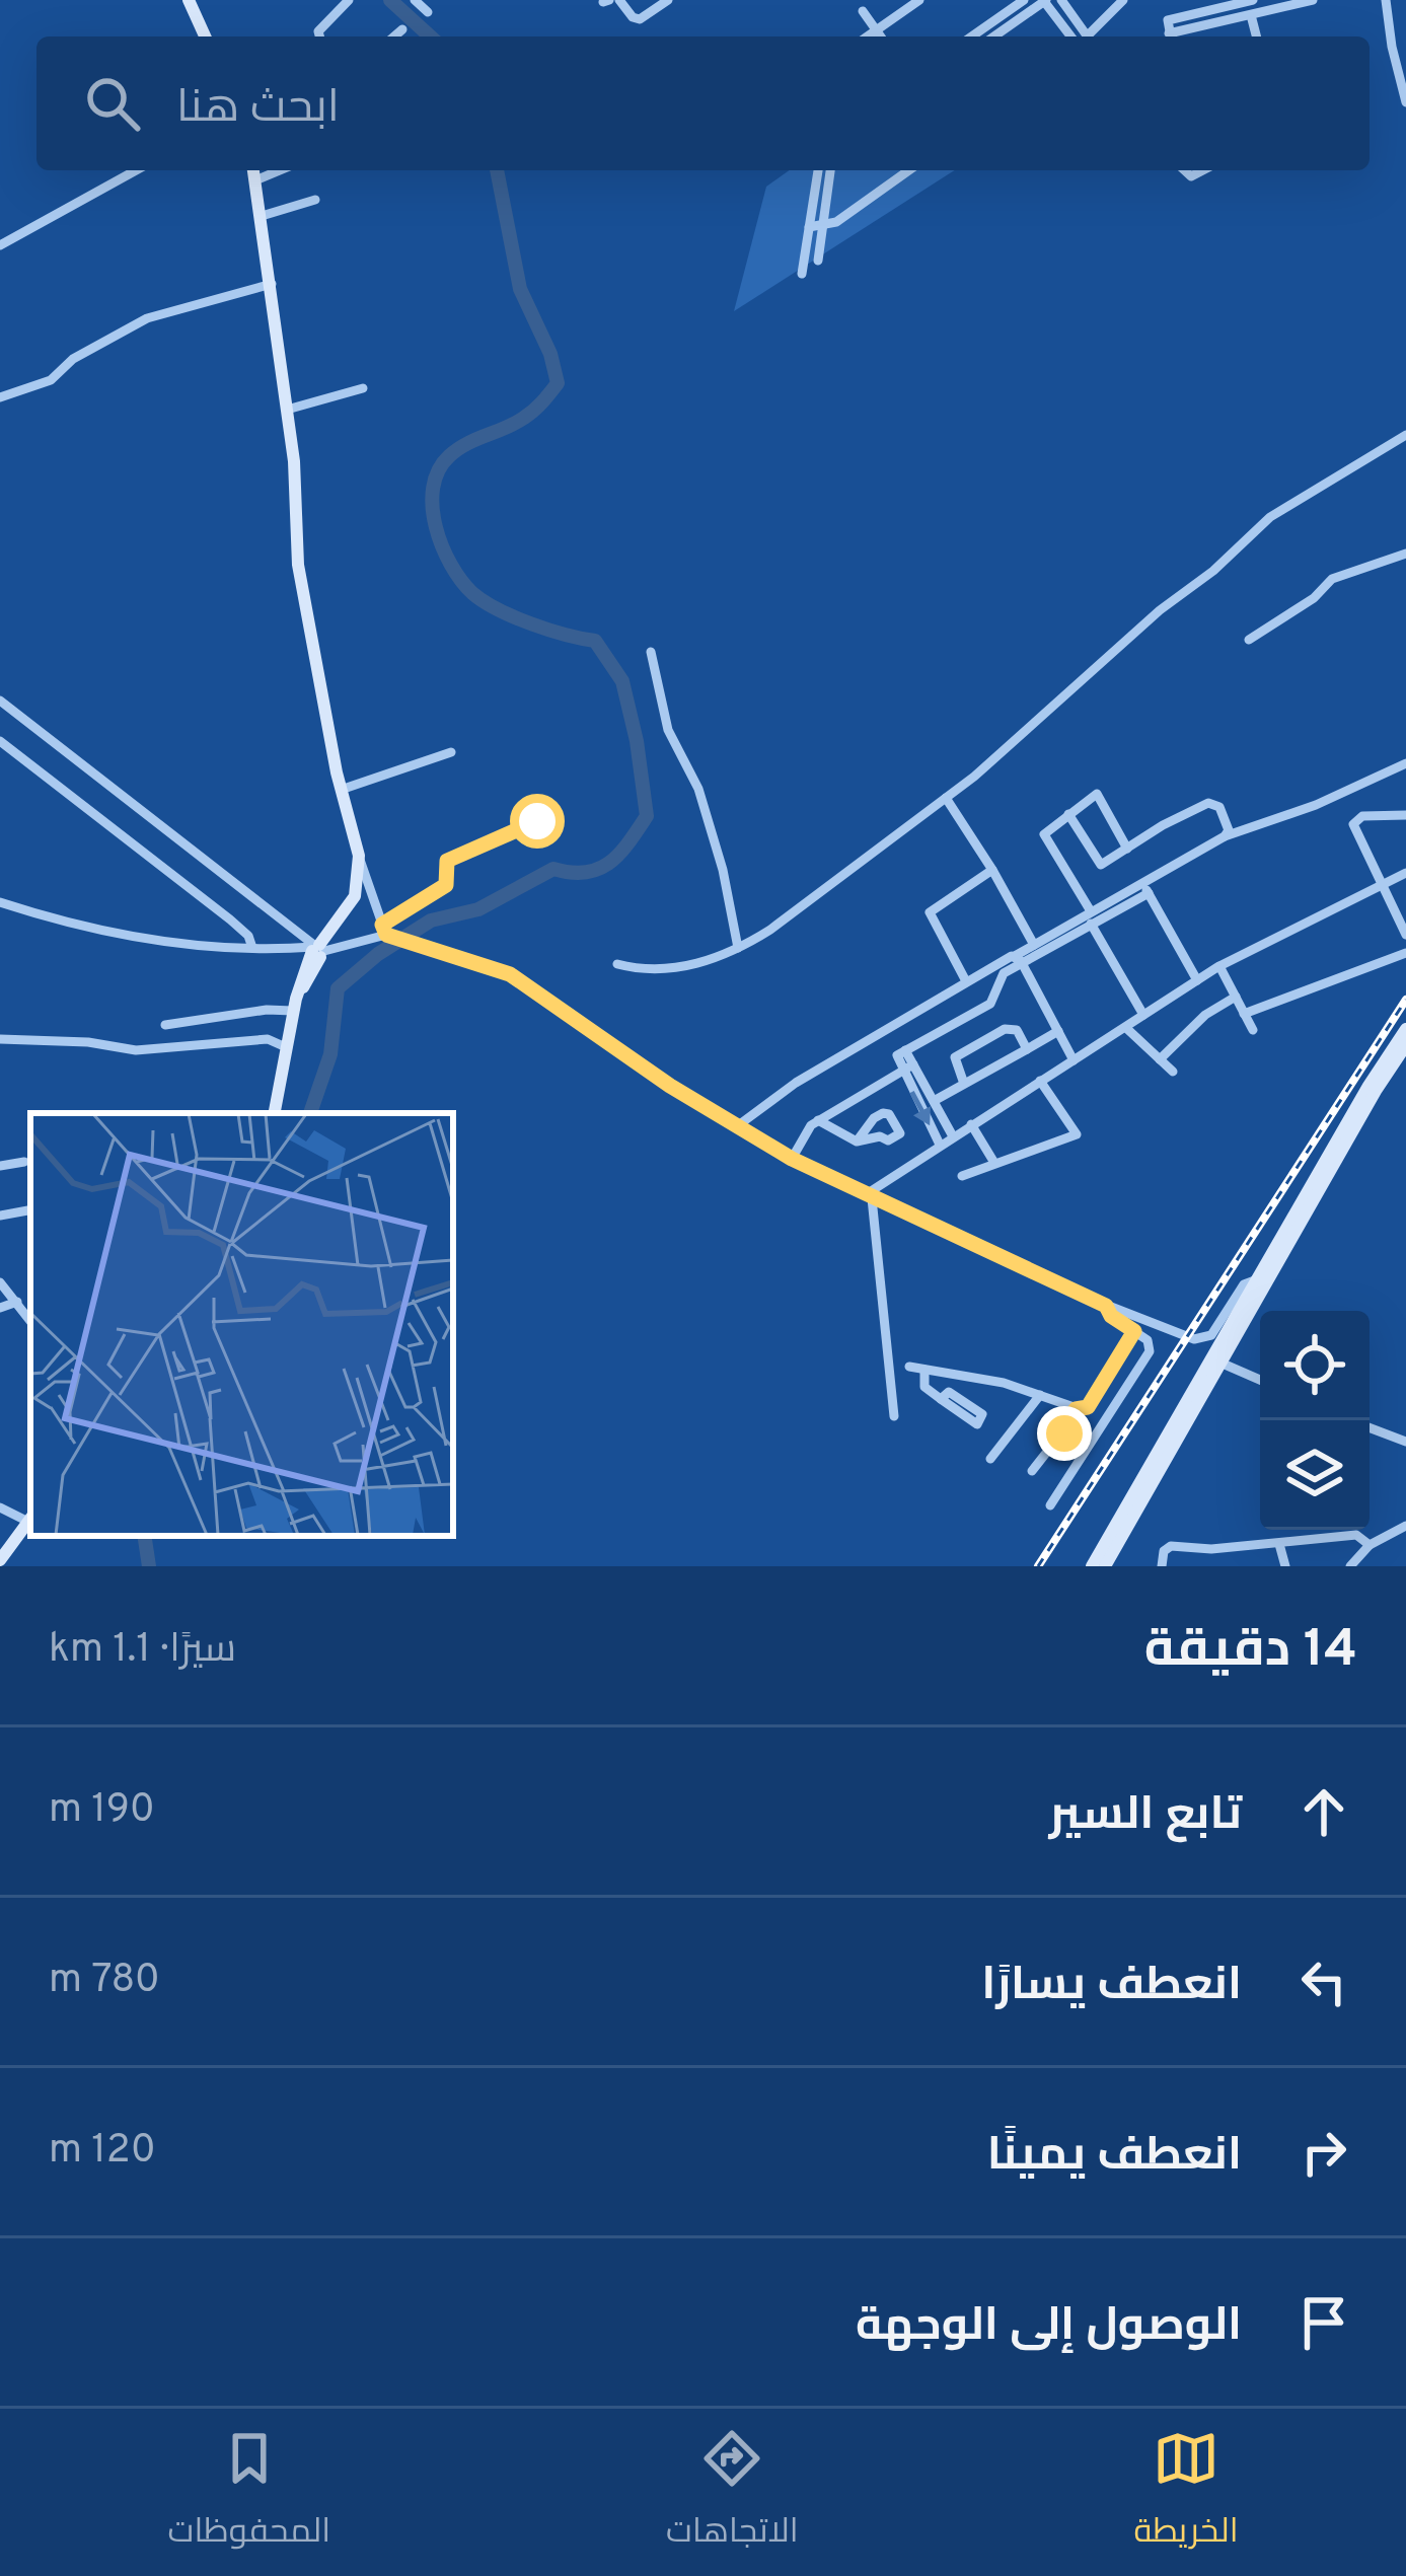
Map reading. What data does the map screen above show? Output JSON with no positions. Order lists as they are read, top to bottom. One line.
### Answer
{"page":{"search":"ابحث هنا","heading":["14 دقيقة","سيرًا · 1.1 km"],"list":[["تابع السير","190 m"],["انعطف يسارًا","780 m"],["انعطف يمينًا","120 m"],"الوصول إلى الوجهة"],"nav":["الخريطة","الاتجاهات","المحفوظات"]}}
